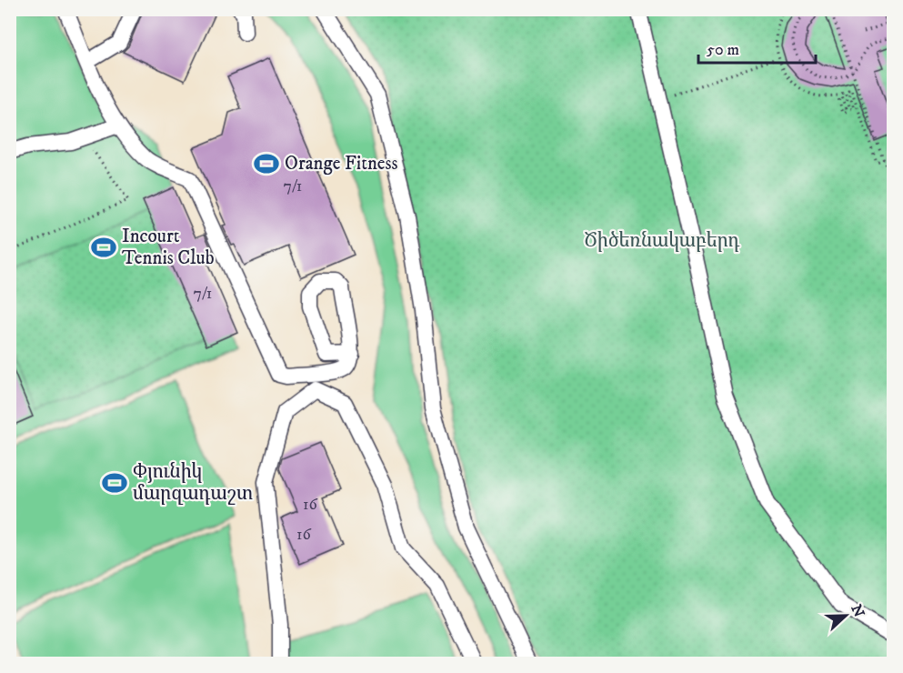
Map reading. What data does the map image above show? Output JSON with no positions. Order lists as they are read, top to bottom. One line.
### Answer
{"parks":["Ծիծեռնակաբերդ"],"places":{"sports":["Orange Fitness","Incourt Tennis Club","Փյունիկ մարզադաշտ"]},"house_numbers":["7/1","7/1","16","16"],"scale_bar":"50 m","north":"right"}
